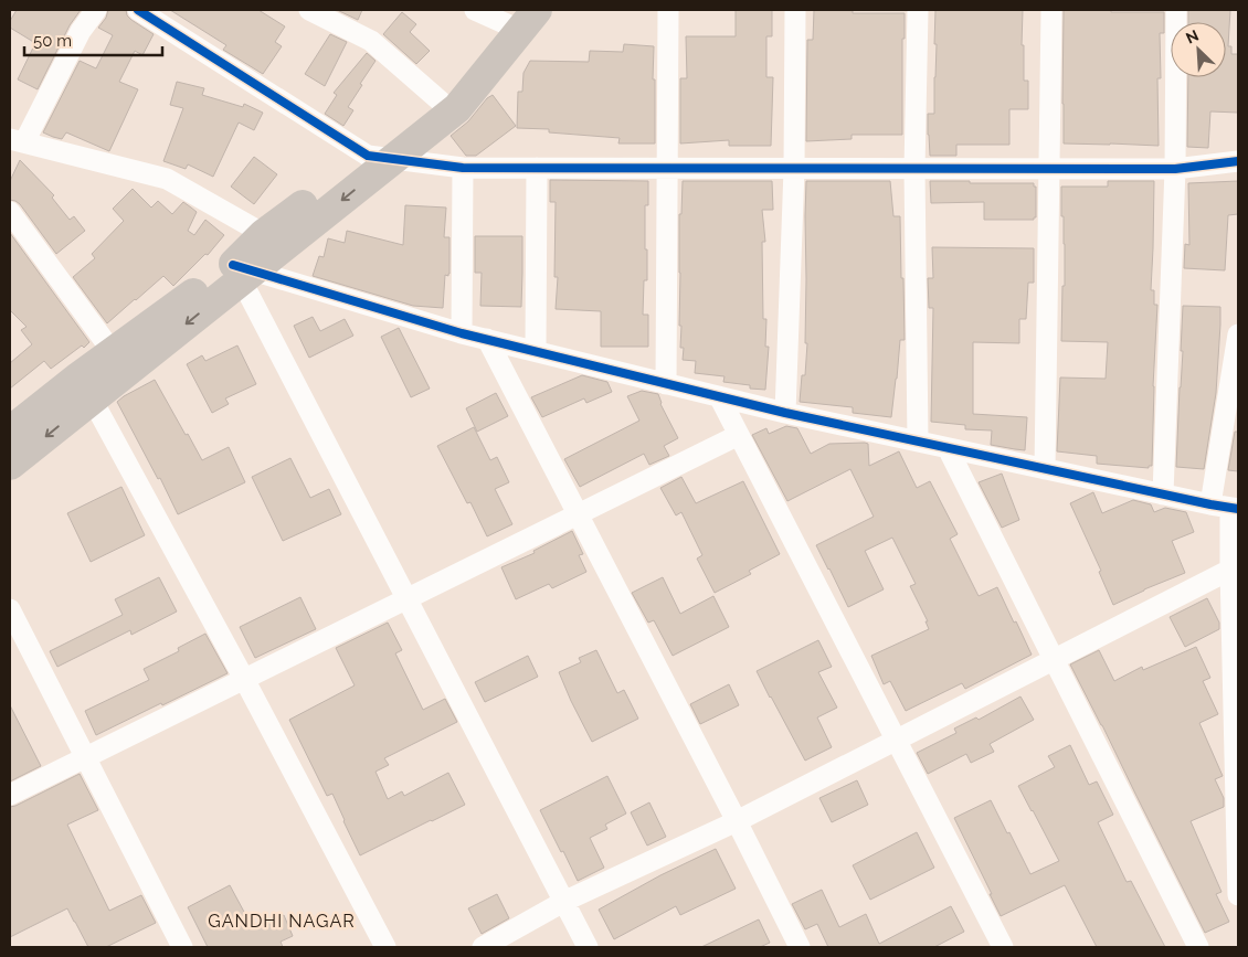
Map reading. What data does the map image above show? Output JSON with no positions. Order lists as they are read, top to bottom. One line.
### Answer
{"districts":["GANDHI NAGAR"],"scale_bar":"50 m","north":"top left"}
